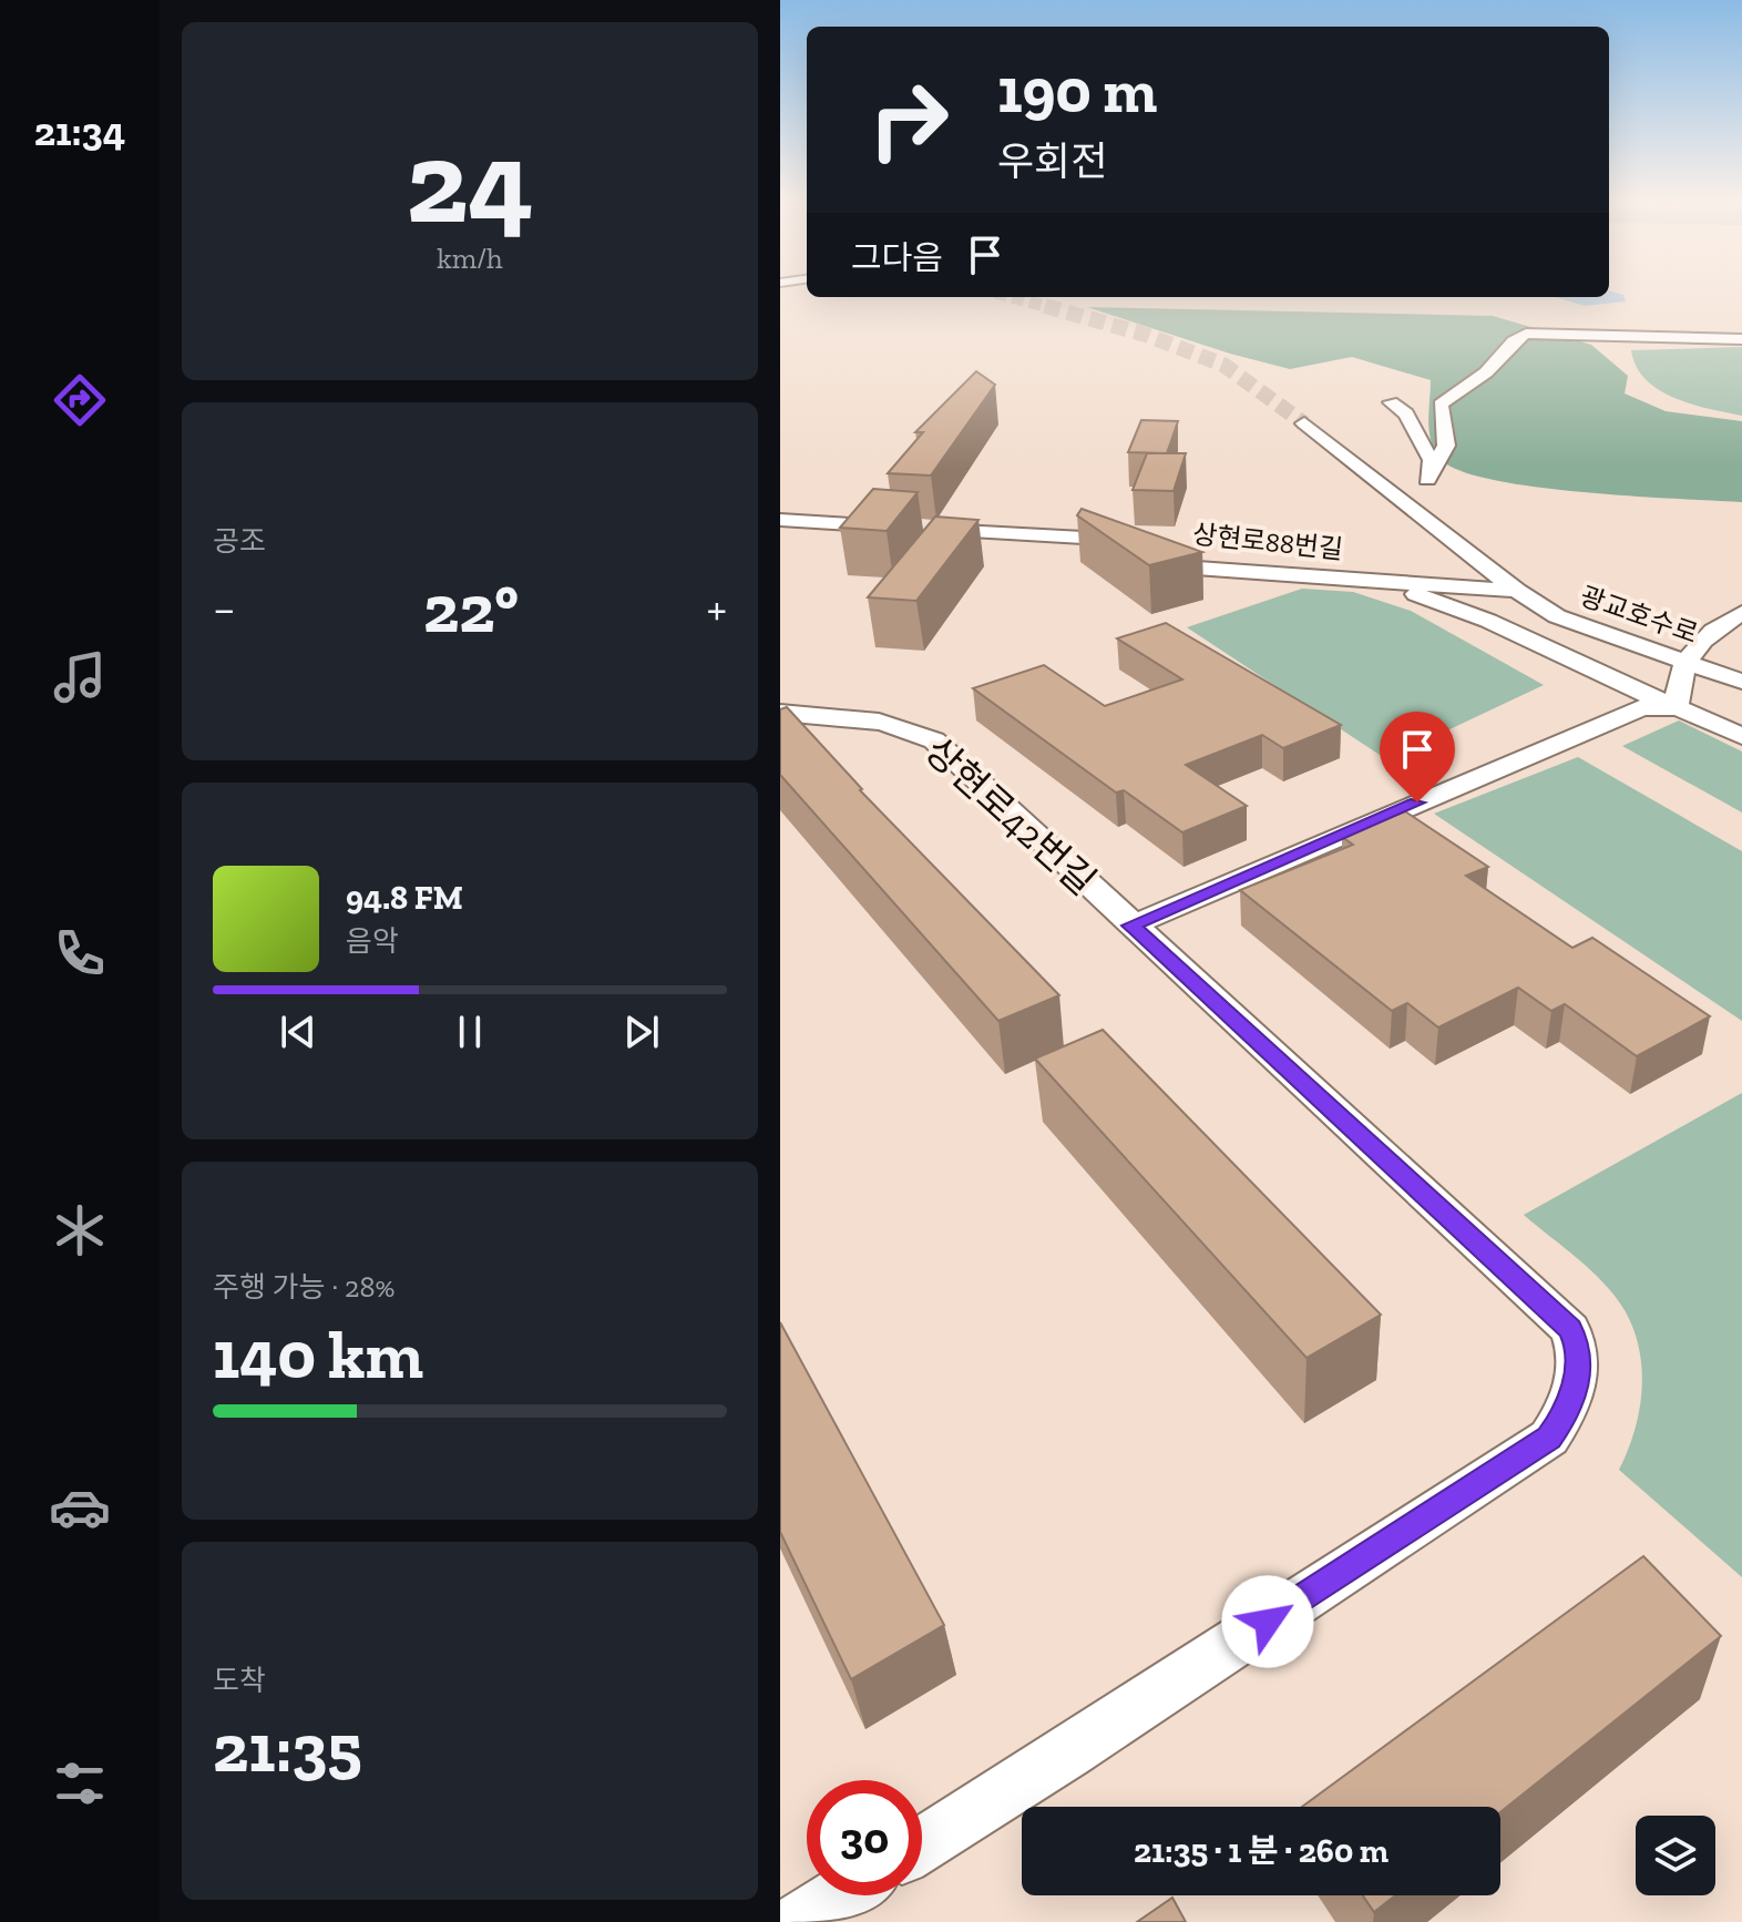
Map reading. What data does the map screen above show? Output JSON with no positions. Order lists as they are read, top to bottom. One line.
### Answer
{"streets":{"street":["상현로88번길","광교호수로","상현로42번길"]},"crossings":[["상현로88번길","광교호수로"]],"page":{"tabs":"21:34","tile":[["24","km/h"],"공조",["주행 가능 · 28%","140 km"],["도착","21:35"]],"turn":["190 m","우회전"],"then":"그다음","heat":["−","22°","+"],"song":["94.8 FM","음악"],"limit":"30","trip":"21:35 · 1 분 · 260 m"}}
